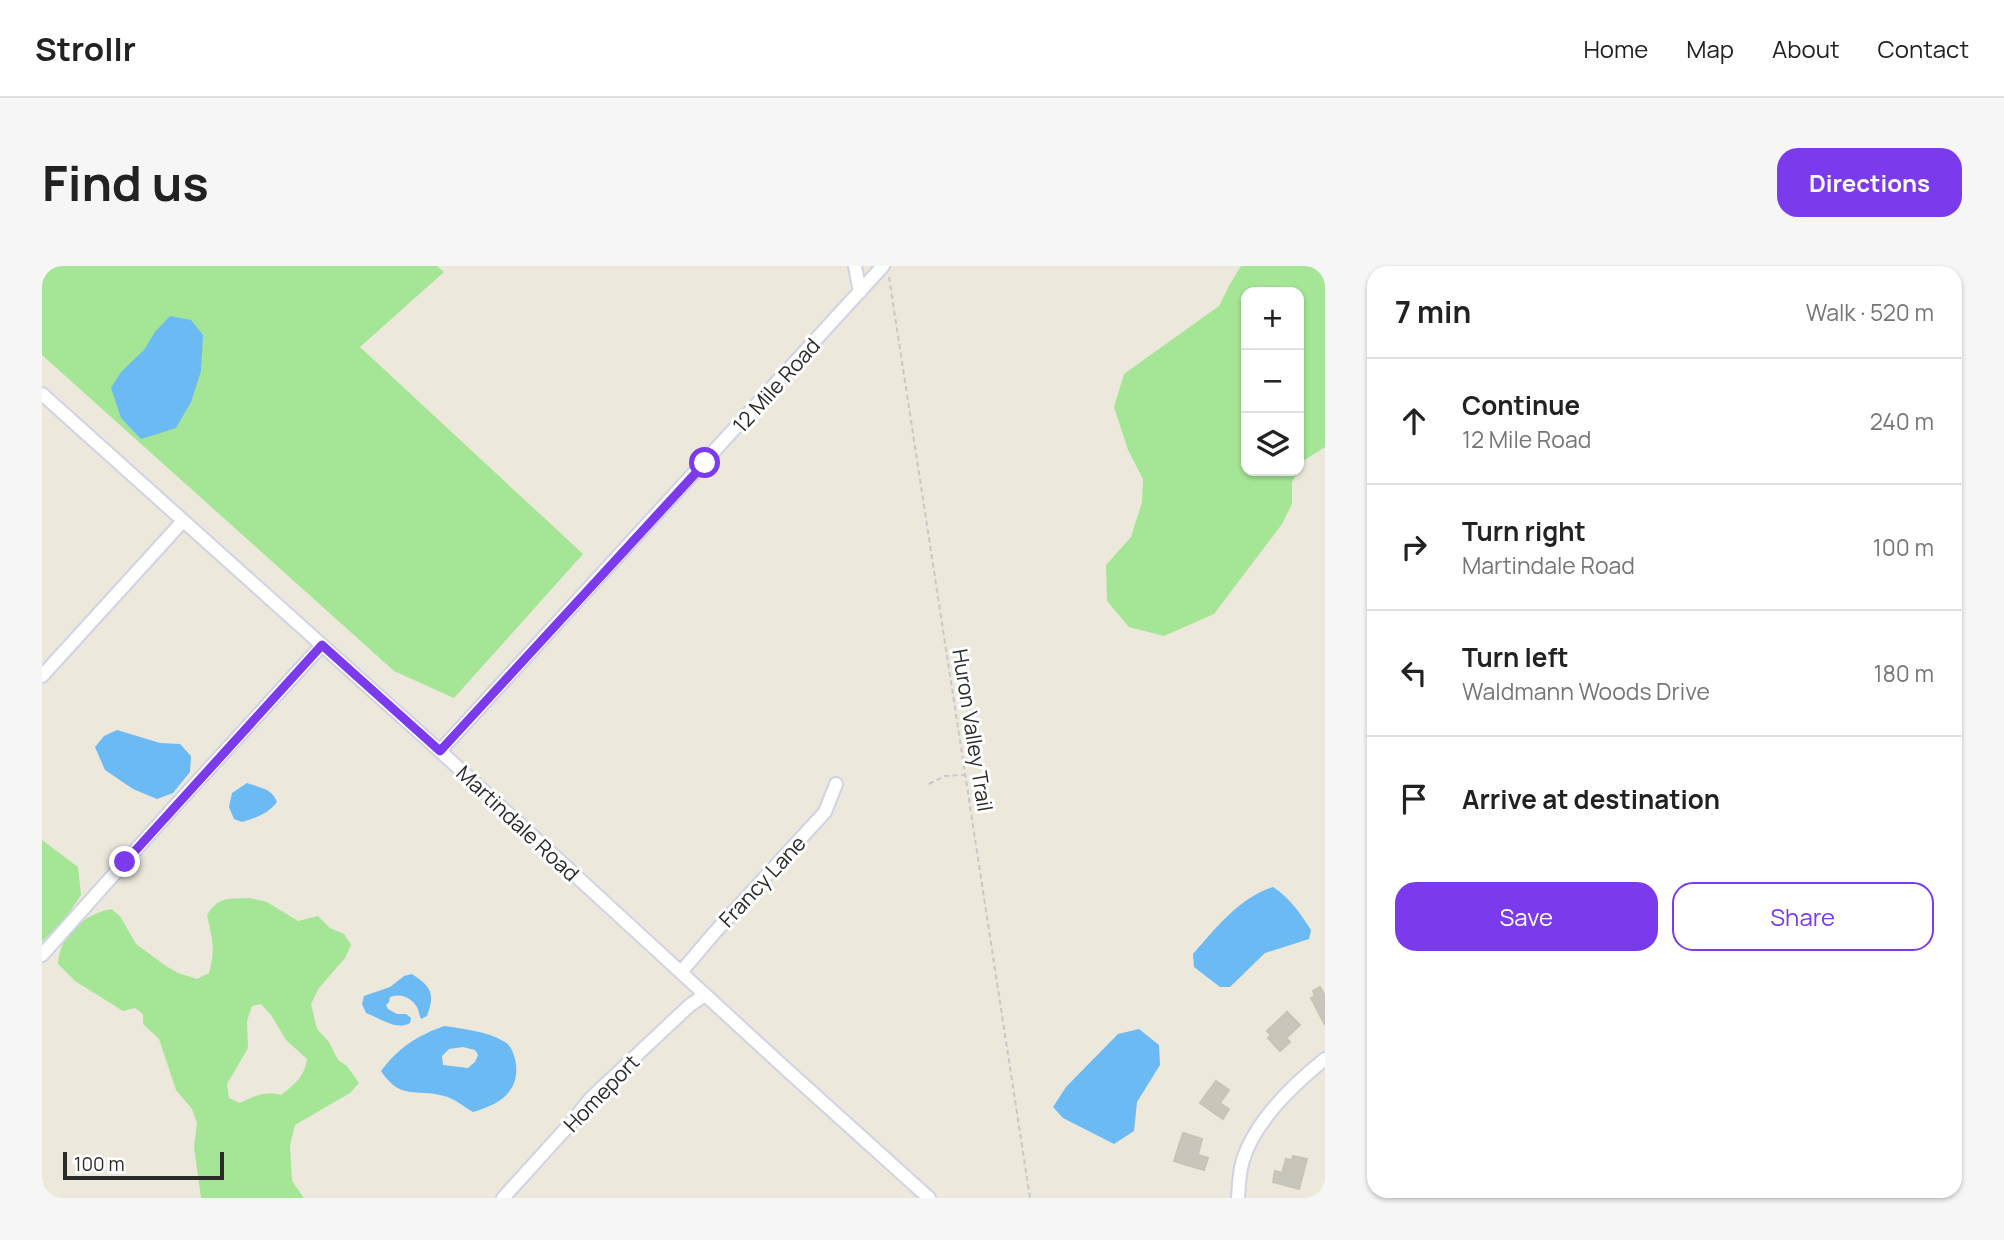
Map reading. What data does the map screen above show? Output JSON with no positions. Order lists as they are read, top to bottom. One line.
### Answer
{"streets":{"street":["12 Mile Road","Martindale Road","Francy Lane","Homeport"],"path":["Huron Valley Trail"]},"crossings":[["12 Mile Road","Huron Valley Trail"],["12 Mile Road","Martindale Road"],["Martindale Road","Francy Lane"],["Martindale Road","Homeport"]],"scale_bar":"100 m","page":{"header":"Strollr","nav":["Home","Map","About","Contact"],"buttons":["Directions",["Save","Share"]],"title":"Find us","heading":["7 min","Walk · 520 m"],"map_buttons":["+","−"],"list":[["Continue","12 Mile Road","240 m"],["Turn right","Martindale Road","100 m"],["Turn left","Waldmann Woods Drive","180 m"],"Arrive at destination"],"scale":"100 m"}}
